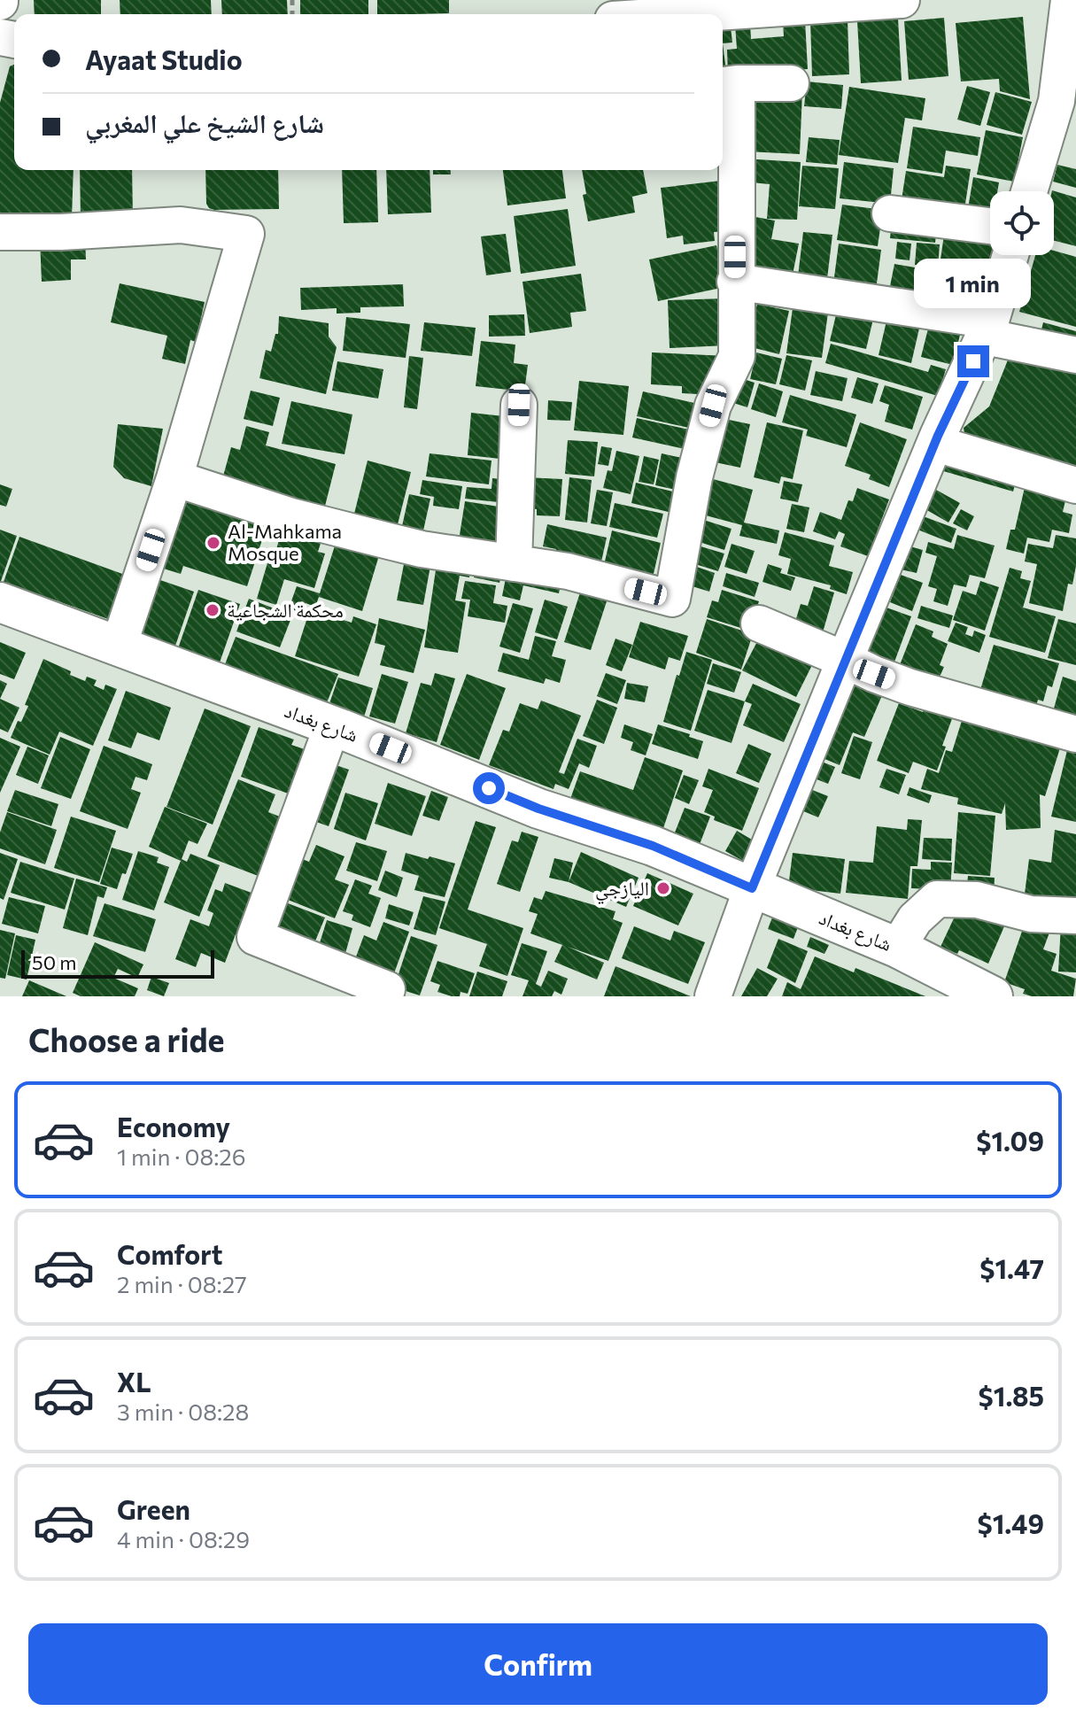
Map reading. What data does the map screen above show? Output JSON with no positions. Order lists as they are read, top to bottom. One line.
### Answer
{"streets":{"main road":["شارع بغداد"]},"places":["Al-Mahkama Mosque","محكمة الشجاعية","اليازجي"],"scale_bar":"50 m","page":{"banner":["Ayaat Studio","شارع الشيخ علي المغربي"],"bubble":"1 min","scale":"50 m","heading":"Choose a ride","list":[{"name":"Economy","note":"1 min · 08:26","value":"$1.09"},{"name":"Comfort","note":"2 min · 08:27","value":"$1.47"},{"name":"XL","note":"3 min · 08:28","value":"$1.85"},{"name":"Green","note":"4 min · 08:29","value":"$1.49"}],"buttons":"Confirm"}}
